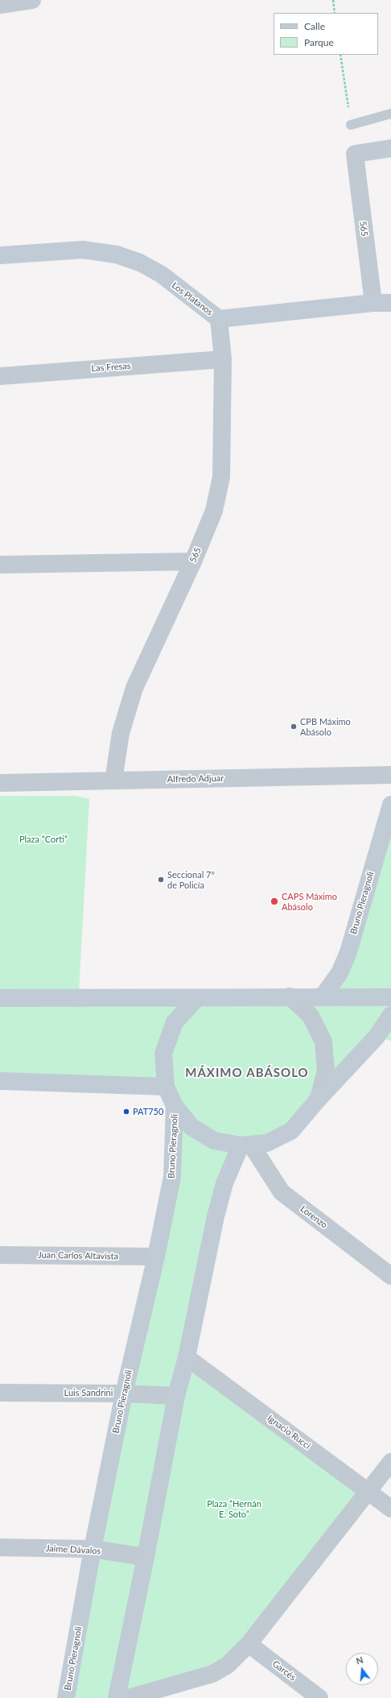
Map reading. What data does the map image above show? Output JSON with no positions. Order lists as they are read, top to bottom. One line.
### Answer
{"streets":{"street":["565","Los Platanos","Las Fresas","Alfredo Adjuar","Bruno Pieragnoli","Lorenzo","Juan Carlos Altavista","Luis Sandrini","Ignacio Rucci","Jaime Dávalos","Garcés"]},"crossings":[["565","Los Platanos"],["565","Las Fresas"],["565","Alfredo Adjuar"],["Bruno Pieragnoli","Juan Carlos Altavista"],["Bruno Pieragnoli","Luis Sandrini"],["Bruno Pieragnoli","Jaime Dávalos"]],"districts":["MÁXIMO ABÁSOLO"],"parks":["Plaza “Corti”","Plaza “Hernán E. Soto”"],"places":["CPB Máximo Abásolo","Seccional 7º de Policía","CAPS Máximo Abásolo","PAT750"],"legend":["Calle","Parque"],"north":"top"}
